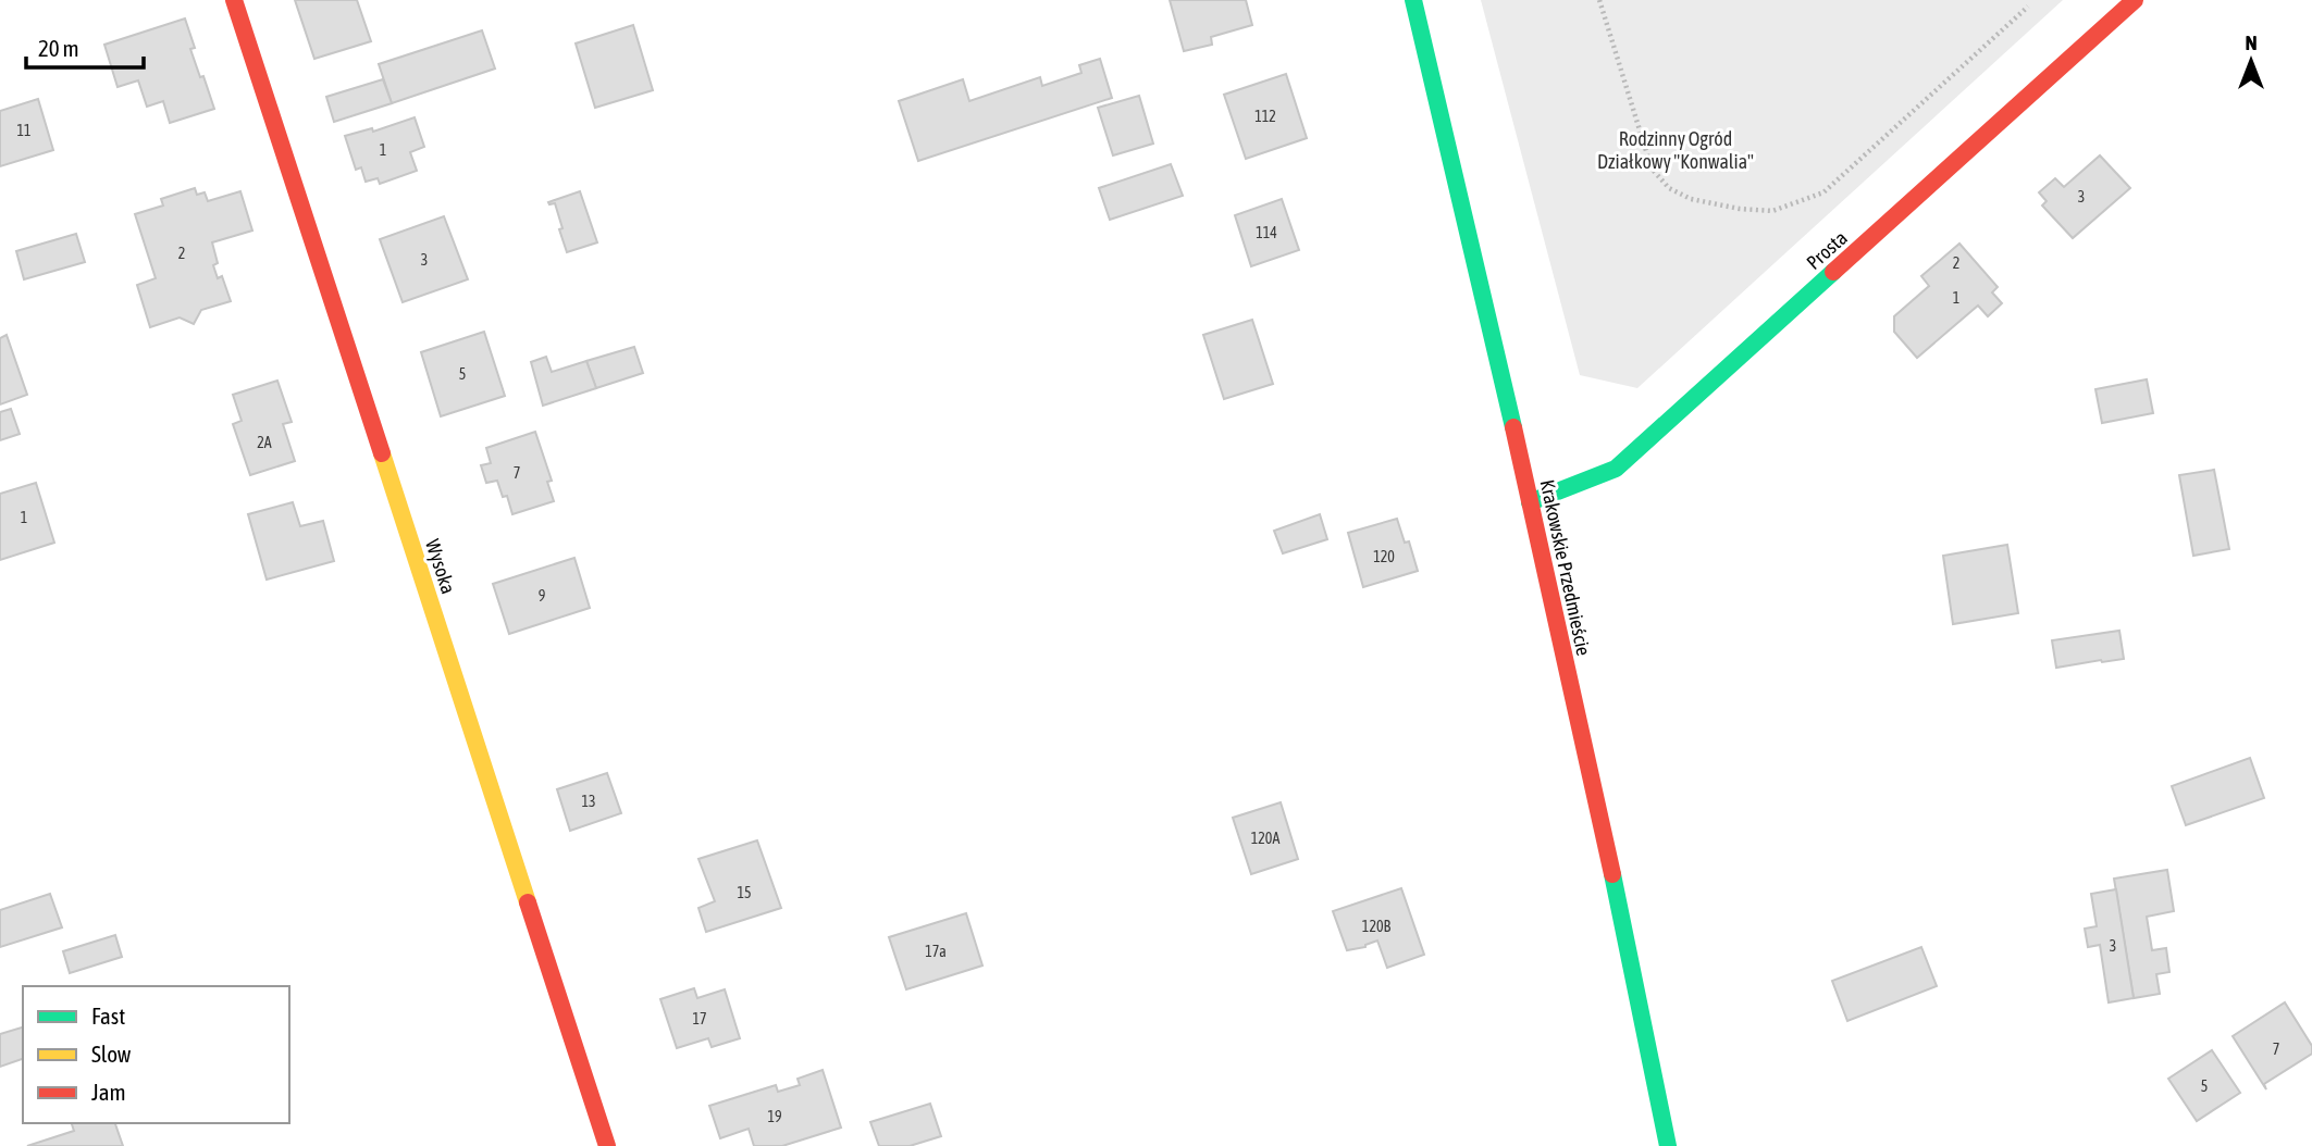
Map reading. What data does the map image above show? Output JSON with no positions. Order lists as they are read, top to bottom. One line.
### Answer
{"streets":{"street":["Prosta","Wysoka","Krakowskie Przedmieście"]},"crossings":[["Prosta","Krakowskie Przedmieście"]],"parks":["Rodzinny Ogród Działkowy \"Konwalia\""],"house_numbers":["112","11","1","3","114","2","3","2","1","5","2A","7","1","120","9","13","120A","15","120B","3","17a","17","7","5","19"],"legend":["Fast","Slow","Jam"],"scale_bar":"20 m","north":"top"}
